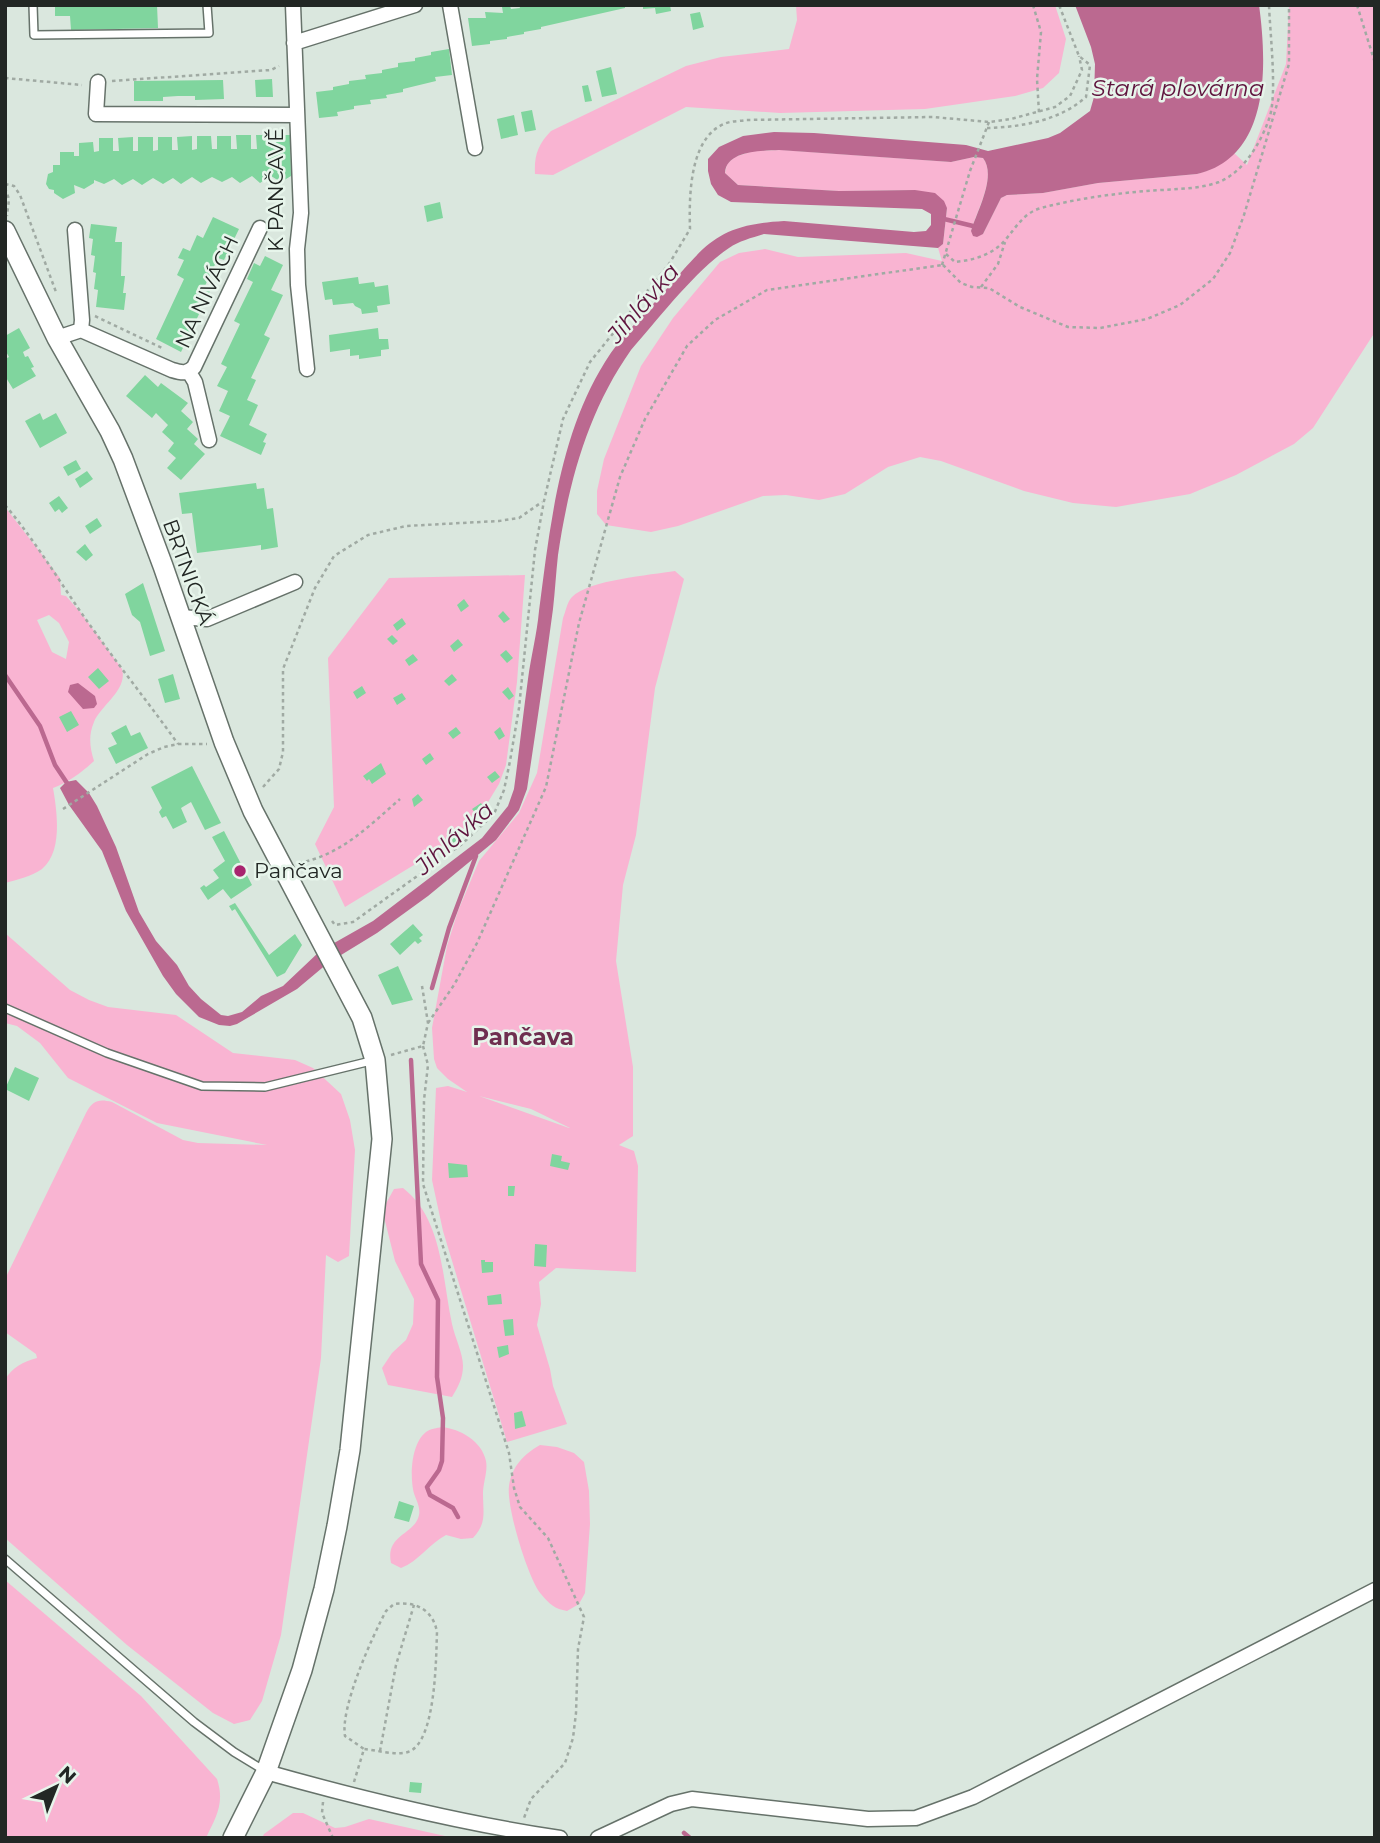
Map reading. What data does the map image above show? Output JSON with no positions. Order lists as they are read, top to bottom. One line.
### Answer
{"streets":{"main road":["BRTNICKÁ"],"street":["K PANČAVĚ","NA NIVÁCH"]},"districts":["Pančava"],"water":["Stará plovárna","Jihlávka"],"places":["Pančava"],"north":"top right"}
